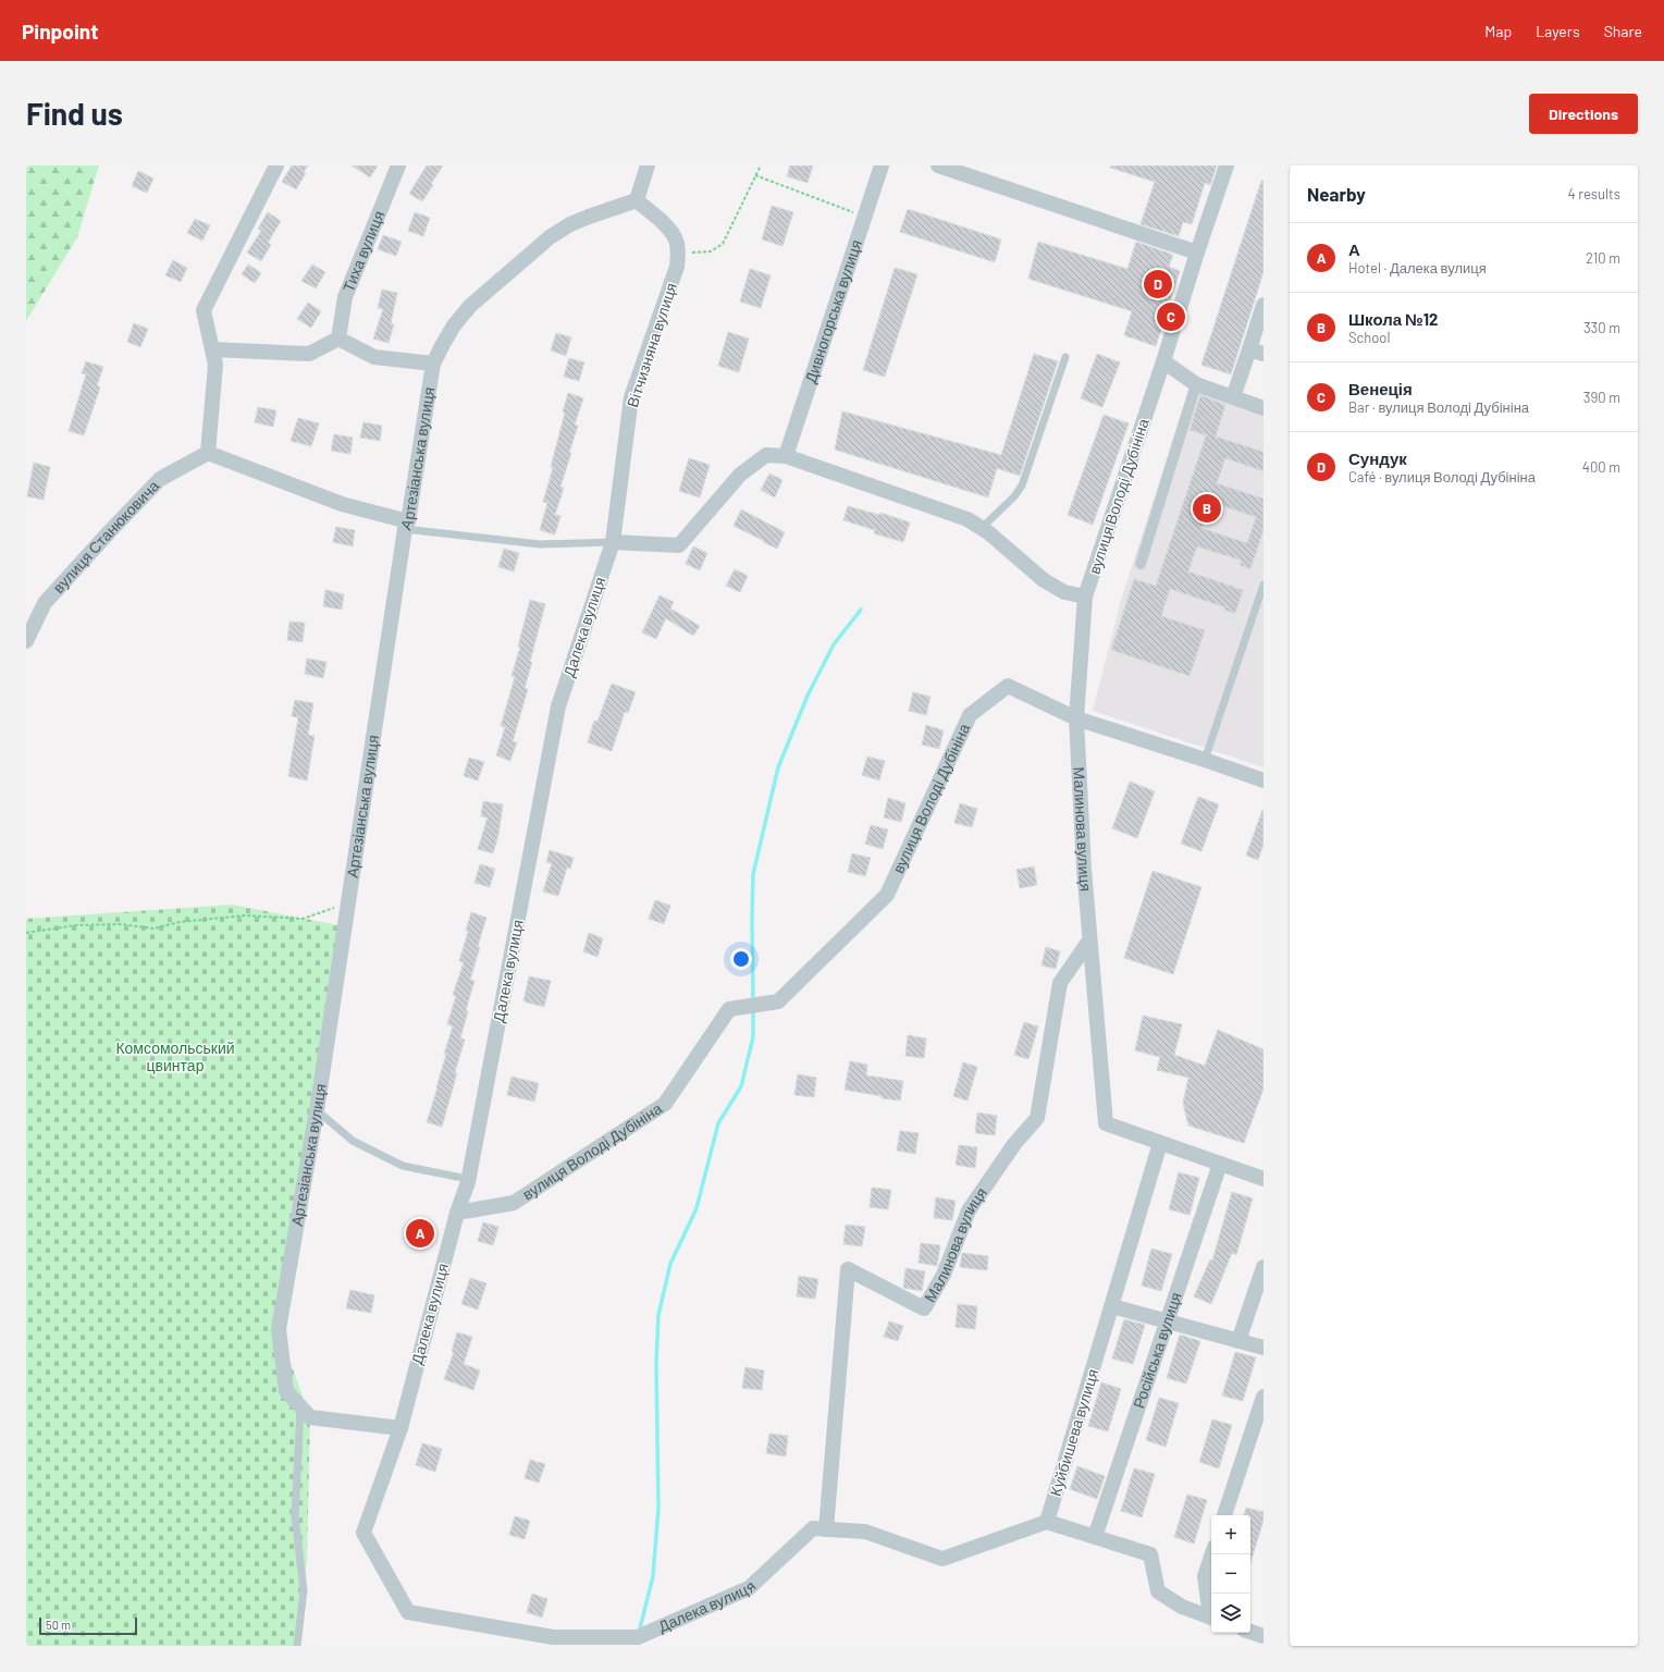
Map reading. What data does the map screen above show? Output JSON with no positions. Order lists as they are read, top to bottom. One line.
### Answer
{"streets":{"street":["Тиха вулиця","Дивногорська вулиця","Вітчизняна вулиця","Артезіанська вулиця","вулиця Володі Дубініна","вулиця Станюковича","Далека вулиця","Малинова вулиця","Російська вулиця","Куйбишева вулиця"]},"crossings":[["Вітчизняна вулиця","Артезіанська вулиця"],["Вітчизняна вулиця","Далека вулиця"],["Артезіанська вулиця","Далека вулиця"],["вулиця Володі Дубініна","Далека вулиця"],["вулиця Володі Дубініна","Малинова вулиця"],["Далека вулиця","Малинова вулиця"],["Далека вулиця","Куйбишева вулиця"],["Малинова вулиця","Російська вулиця"],["Малинова вулиця","Куйбишева вулиця"]],"parks":["Комсомольський цвинтар"],"scale_bar":"50 m","page":{"header":"Pinpoint","nav":["Map","Layers","Share"],"buttons":"Directions","title":"Find us","heading":["Nearby","4 results"],"list":[{"mark":"A","name":"А","note":"Hotel · Далека вулиця","value":"210 m"},{"mark":"B","name":"Школа №12","note":"School","value":"330 m"},{"mark":"C","name":"Венеція","note":"Bar · вулиця Володі Дубініна","value":"390 m"},{"mark":"D","name":"Сундук","note":"Café · вулиця Володі Дубініна","value":"400 m"}],"pins":["D","C","B","A"],"map_buttons":["+","−"],"scale":"50 m"}}
